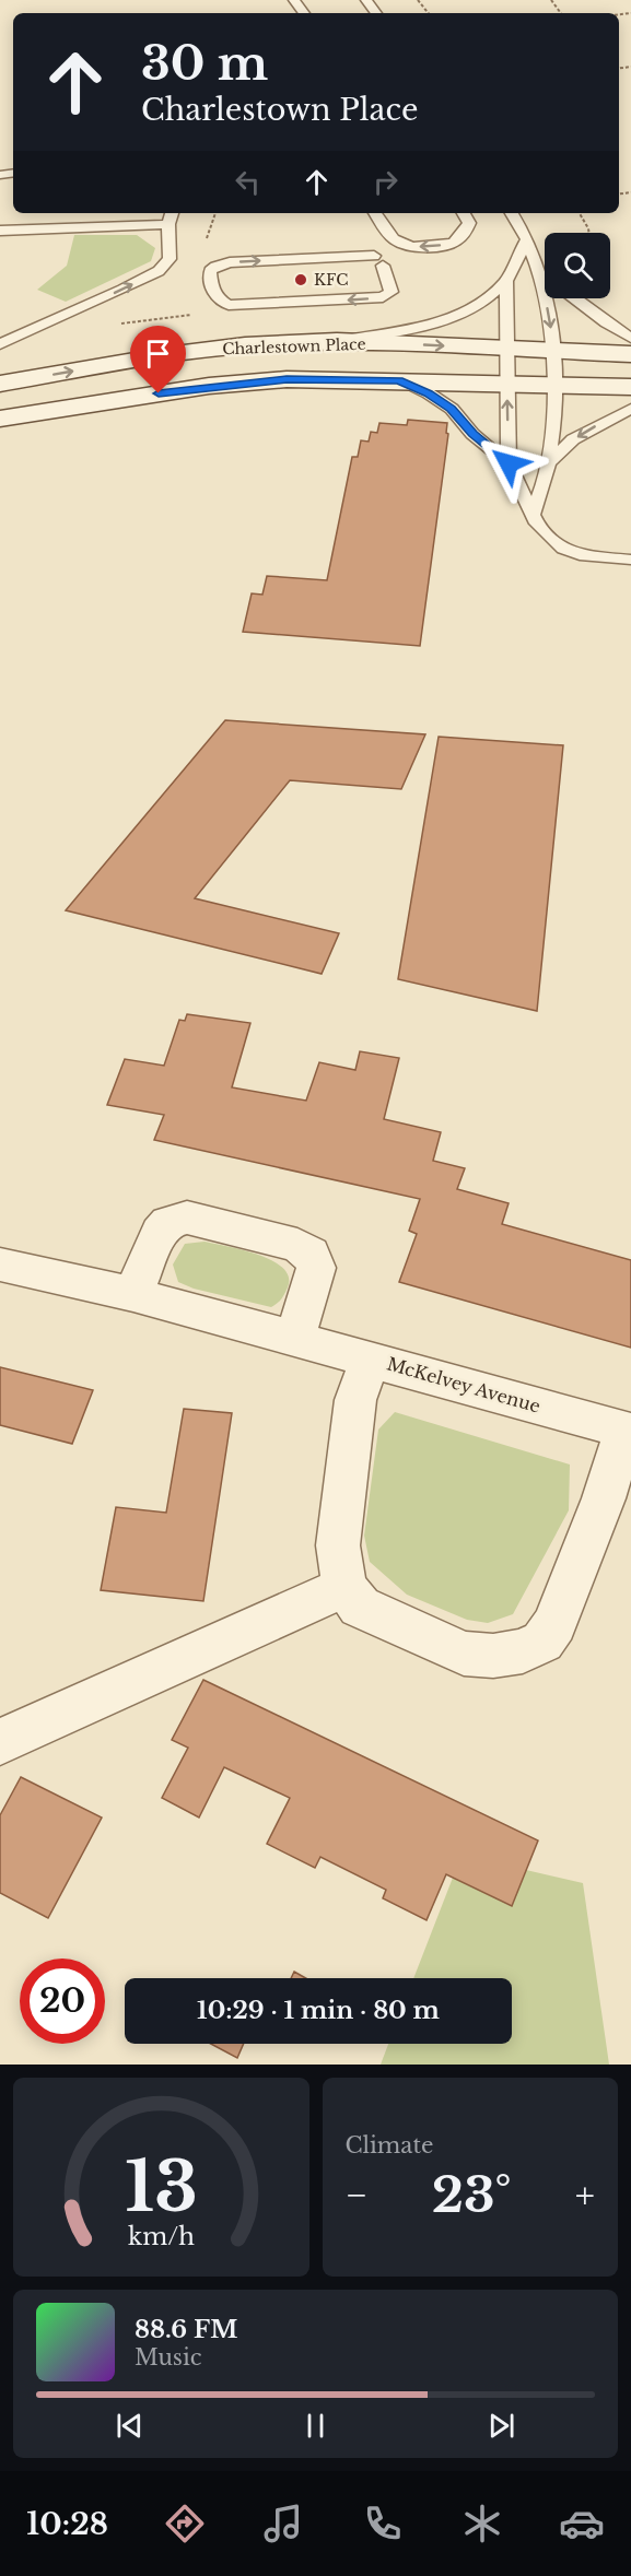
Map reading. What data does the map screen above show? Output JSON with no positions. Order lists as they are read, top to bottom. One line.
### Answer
{"streets":{"street":["Charlestown Place","McKelvey Avenue"]},"places":["KFC"],"page":{"turn":["30 m","Charlestown Place"],"limit":"20","trip":"10:29 · 1 min · 80 m","tile":"Climate","heat":["−","23°","+"],"song":["88.6 FM","Music"],"tabs":"10:28","gauge":["13","km/h"]}}
